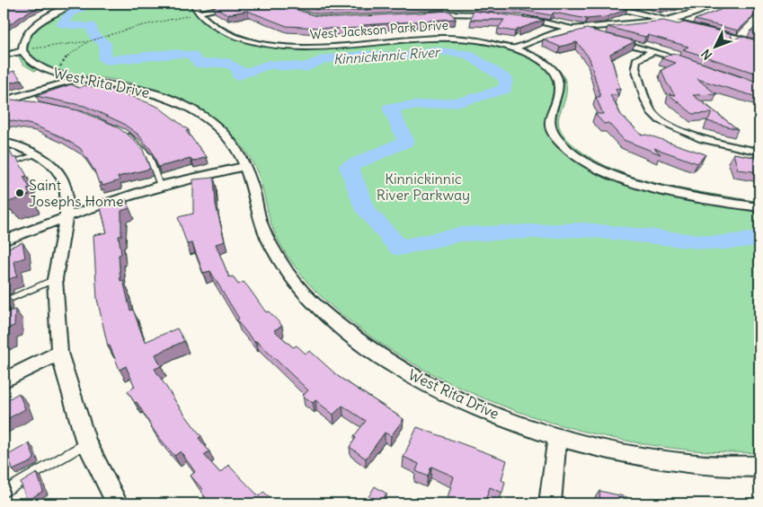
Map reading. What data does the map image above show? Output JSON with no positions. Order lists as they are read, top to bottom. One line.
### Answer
{"streets":{"street":["West Jackson Park Drive","West Rita Drive"]},"water":["Kinnickinnic River"],"parks":["Kinnickinnic River Parkway"],"places":["Saint Josephs Home"],"north":"bottom left"}
